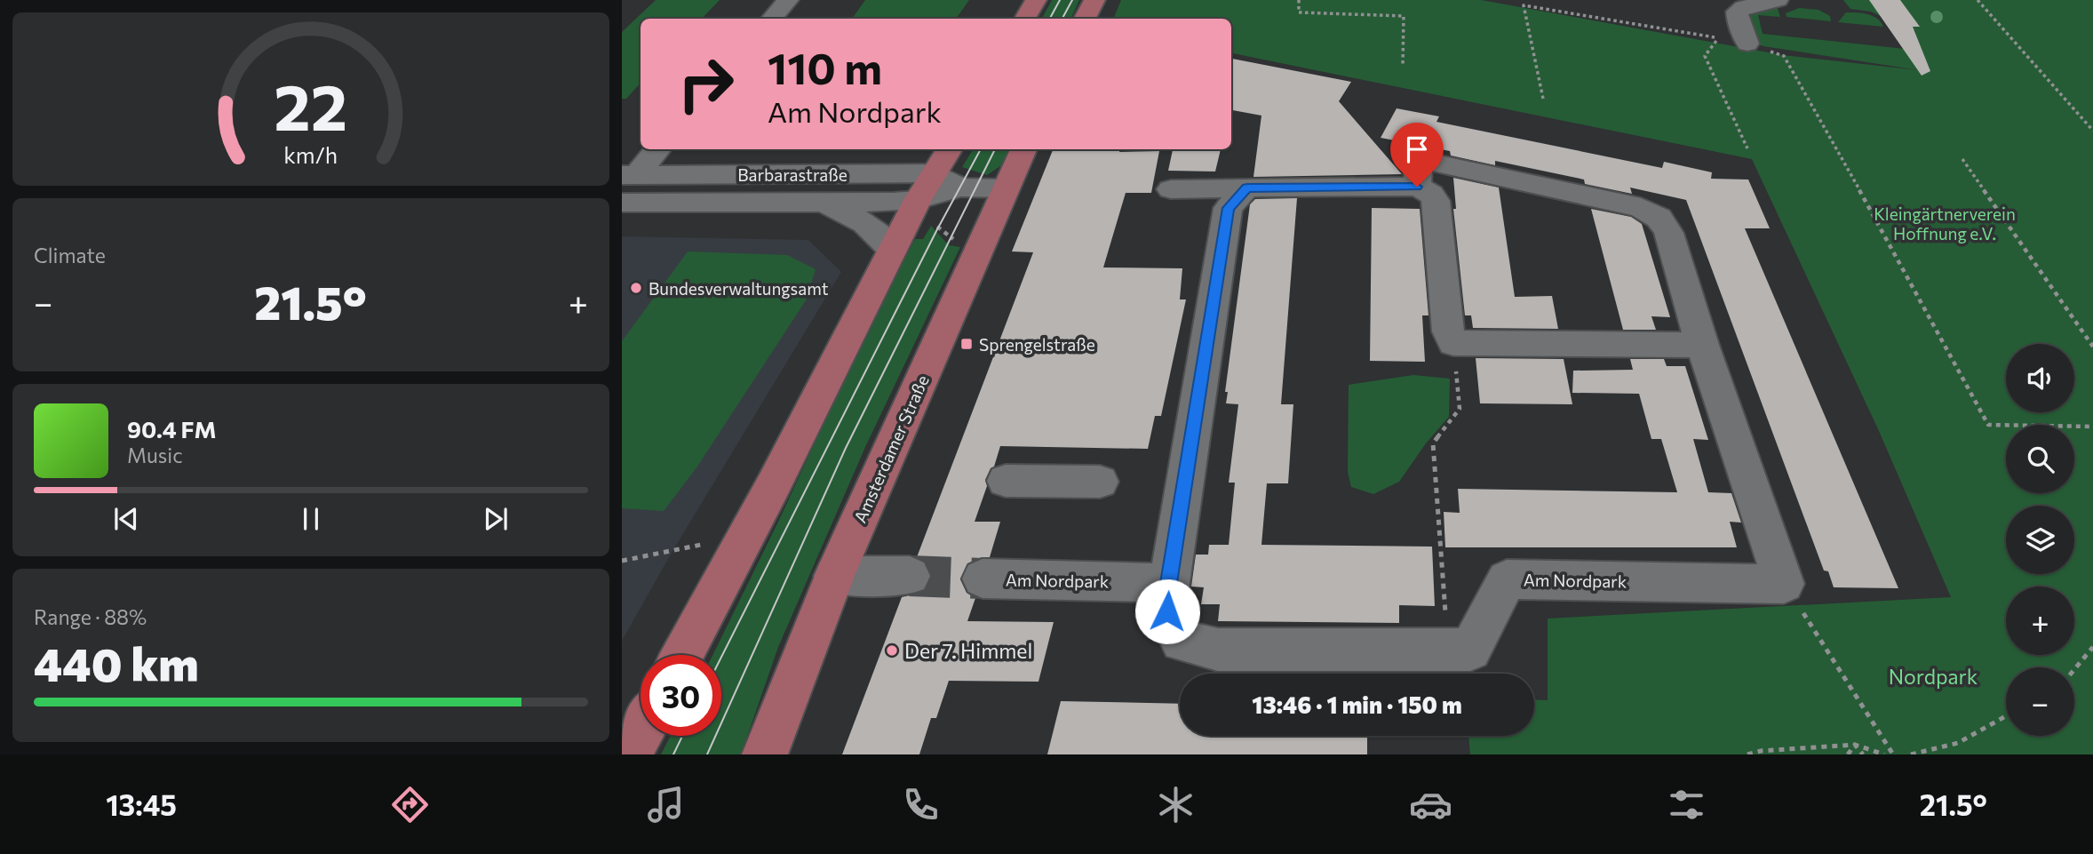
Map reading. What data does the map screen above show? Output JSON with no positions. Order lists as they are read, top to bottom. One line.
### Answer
{"streets":{"main road":["Amsterdamer Straße"],"street":["Barbarastraße","Am Nordpark"]},"crossings":[["Barbarastraße","Amsterdamer Straße"]],"parks":["Kleingärtnerverein Hoffnung e.V.","Nordpark"],"places":{"other":["Bundesverwaltungsamt","Der 7. Himmel"],"transit":["Sprengelstraße"]},"page":{"turn":["110 m","Am Nordpark"],"tile":["Climate",["Range · 88%","440 km"]],"heat":["−","21.5°","+"],"map_buttons":["+","−"],"song":["90.4 FM","Music"],"limit":"30","trip":"13:46 · 1 min · 150 m","tabs":["13:45","21.5°"],"gauge":["22","km/h"]}}
